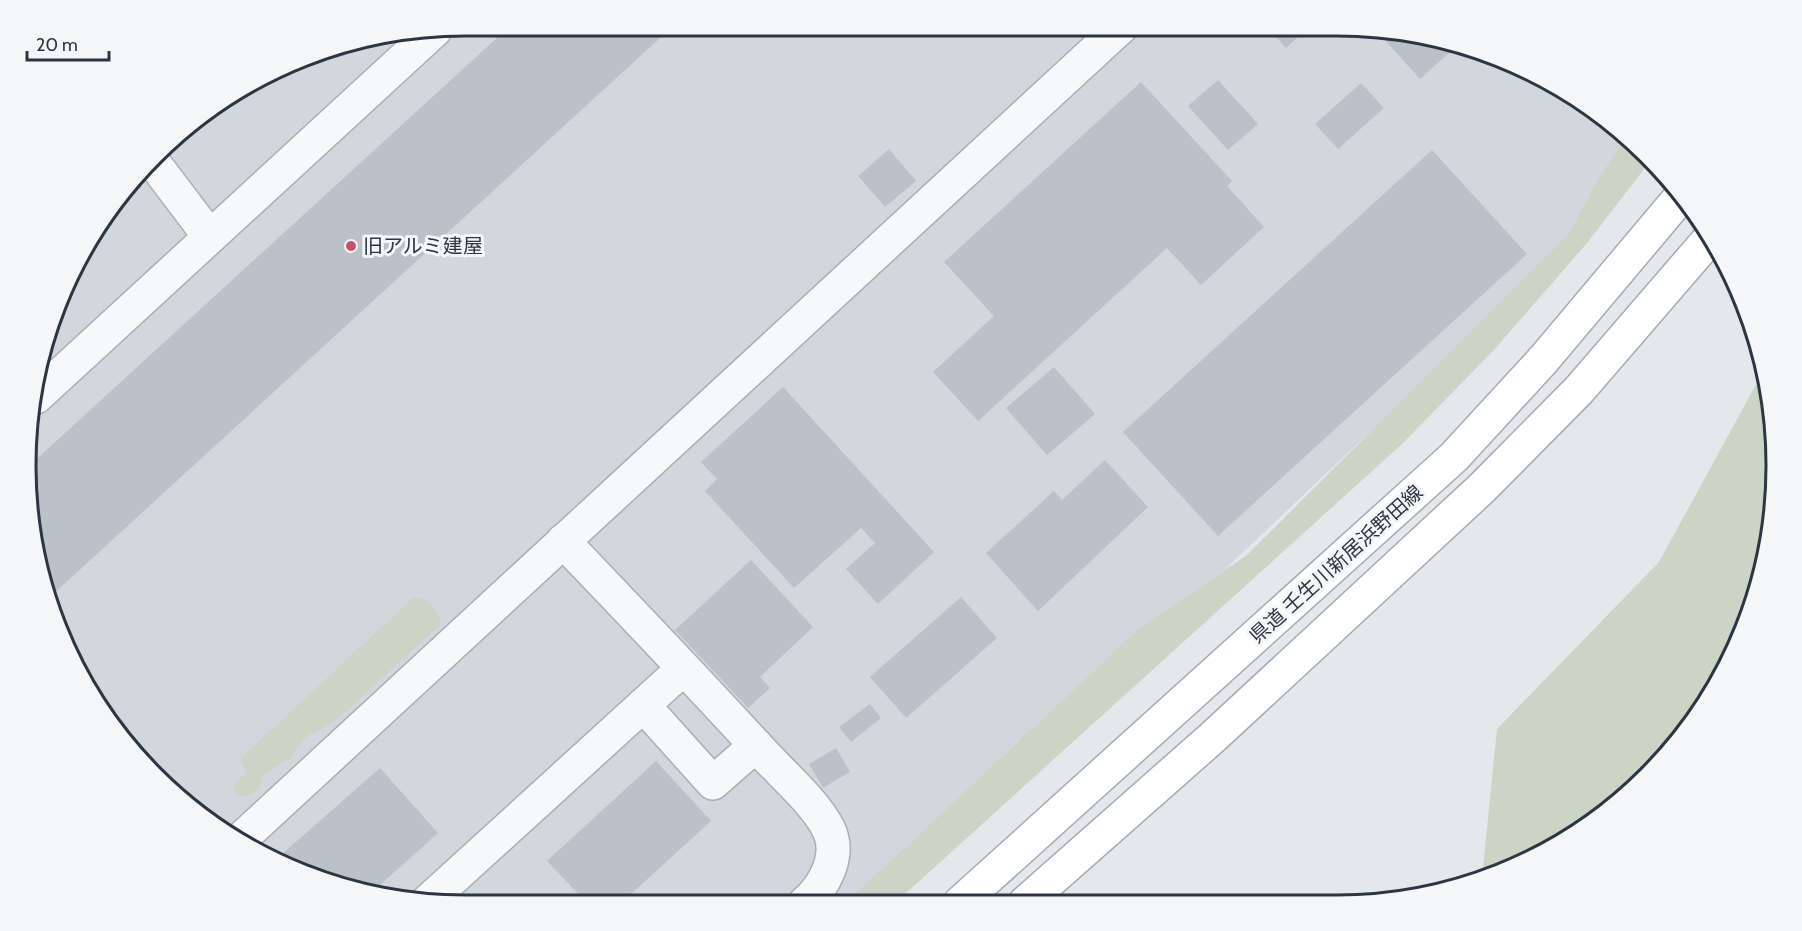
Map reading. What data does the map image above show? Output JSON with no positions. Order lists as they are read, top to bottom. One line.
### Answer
{"streets":{"main road":["県道 壬生川新居浜野田線"]},"places":["旧アルミ建屋"],"scale_bar":"20 m"}
